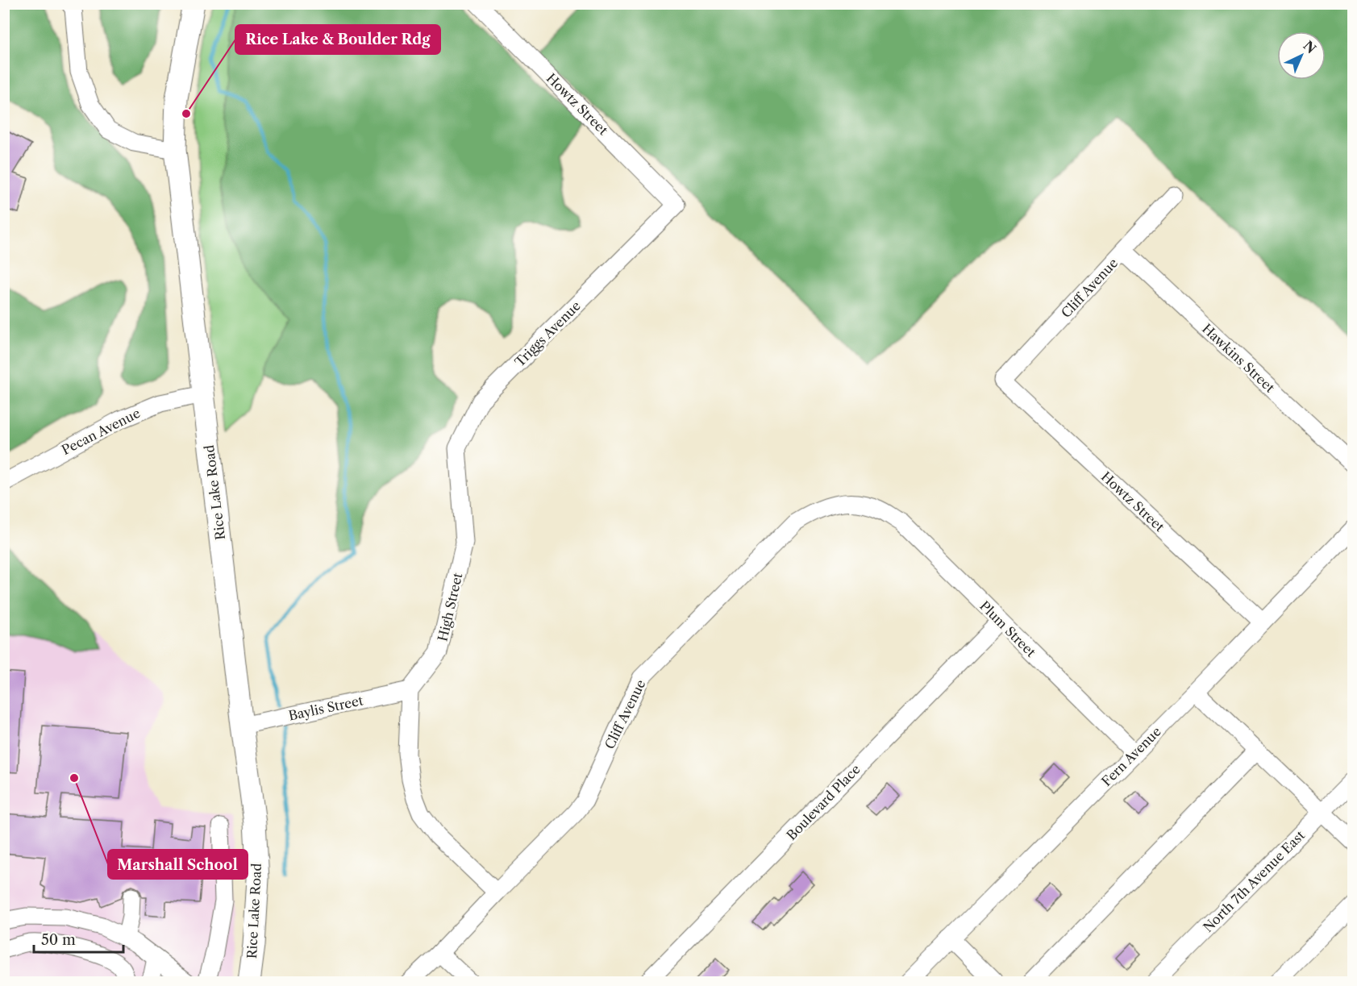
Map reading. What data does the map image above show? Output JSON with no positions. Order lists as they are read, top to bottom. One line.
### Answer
{"streets":{"main road":["Rice Lake Road"],"street":["Howtz Street","Cliff Avenue","Triggs Avenue","Hawkins Street","Pecan Avenue","High Street","Plum Street","Baylis Street","Fern Avenue","Boulevard Place","North 7th Avenue East"]},"crossings":[["Howtz Street","Cliff Avenue"],["Howtz Street","Triggs Avenue"],["Howtz Street","Fern Avenue"],["Cliff Avenue","Hawkins Street"],["Cliff Avenue","Plum Street"],["Triggs Avenue","High Street"],["Pecan Avenue","Rice Lake Road"],["Rice Lake Road","Baylis Street"],["High Street","Baylis Street"],["Plum Street","Fern Avenue"],["Plum Street","Boulevard Place"]],"places":["Rice Lake & Boulder Rdg","Marshall School"],"scale_bar":"50 m","north":"top right"}
